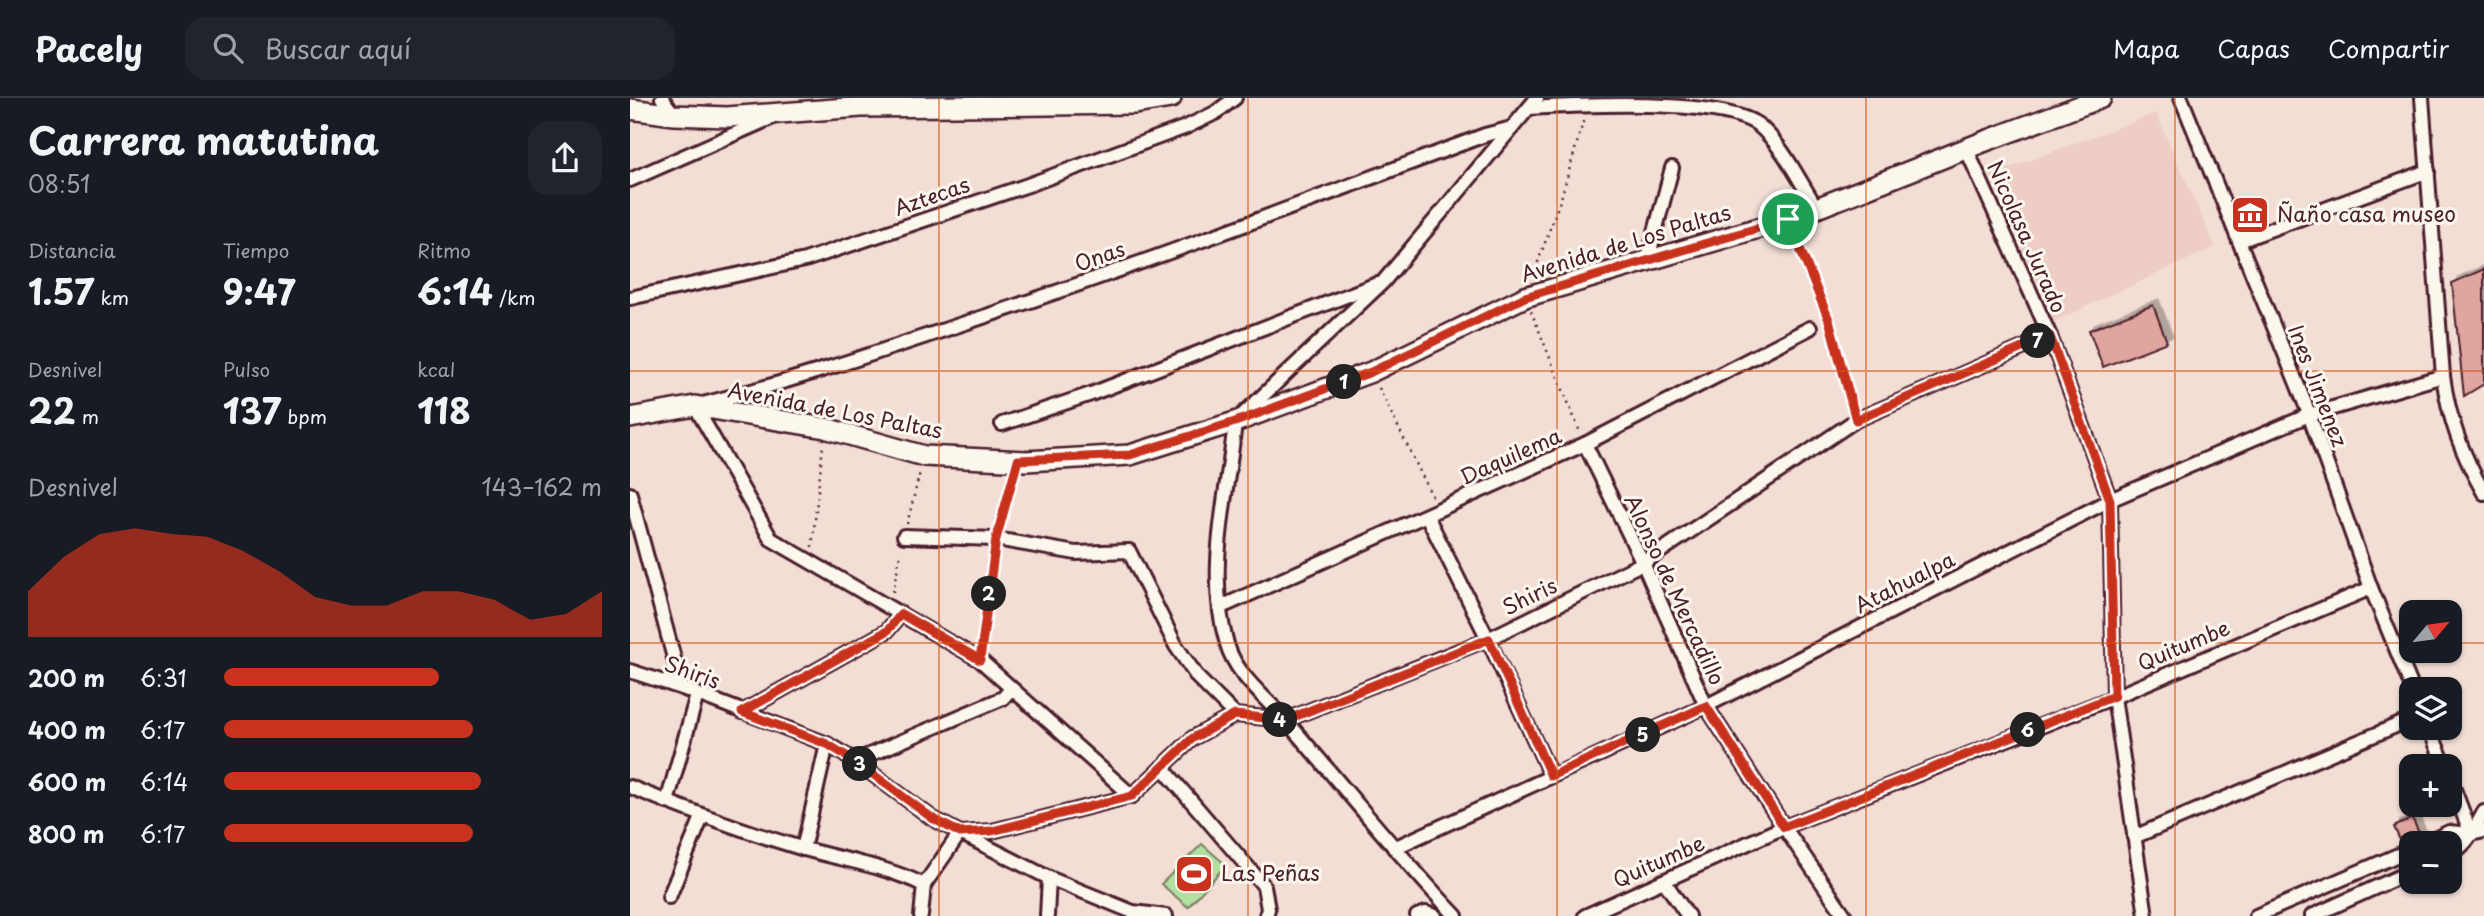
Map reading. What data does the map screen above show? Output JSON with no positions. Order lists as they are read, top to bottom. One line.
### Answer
{"streets":{"main road":["Avenida de Los Paltas"],"street":["Aztecas","Nicolasa Jurado","Onas","Ines Jimenez","Daquilema","Atahualpa","Alonso de Mercadillo","Shiris","Quitumbe"]},"crossings":[["Nicolasa Jurado","Avenida de Los Paltas"],["Nicolasa Jurado","Atahualpa"],["Nicolasa Jurado","Shiris"],["Nicolasa Jurado","Quitumbe"],["Avenida de Los Paltas","Onas"],["Ines Jimenez","Atahualpa"],["Ines Jimenez","Quitumbe"],["Daquilema","Alonso de Mercadillo"],["Atahualpa","Alonso de Mercadillo"],["Alonso de Mercadillo","Shiris"],["Alonso de Mercadillo","Quitumbe"]],"places":{"museum":["Ñaño casa museo"],"sports":["Las Peñas"]},"north":"top right","page":{"header":"Pacely","search":"Buscar aquí","nav":["Mapa","Capas","Compartir"],"heading":["Carrera matutina","08:51"],"stats":[["Distancia","1.57 km"],["Tiempo","9:47"],["Ritmo","6:14 /km"],["Desnivel","22 m"],["Pulso","137 bpm"],["kcal","118"]],"pins":["7","1","2","4","6","5","3"],"chart":["Desnivel","143–162 m"],"map_buttons":["+","−"],"list":[{"name":"200 m","note":"6:31"},{"name":"400 m","note":"6:17"},{"name":"600 m","note":"6:14"},{"name":"800 m","note":"6:17"}]}}
